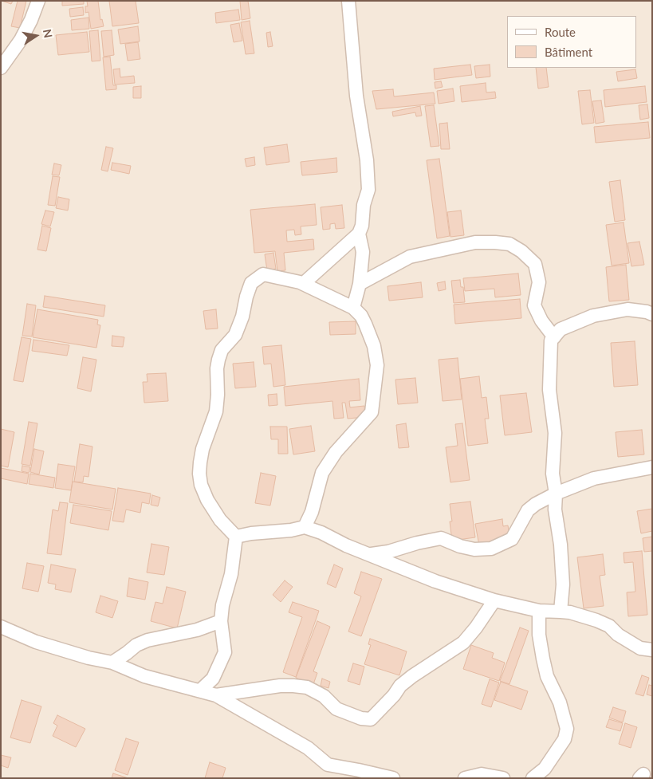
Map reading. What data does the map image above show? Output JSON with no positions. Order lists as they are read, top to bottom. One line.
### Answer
{"legend":["Route","Bâtiment"],"north":"right"}
